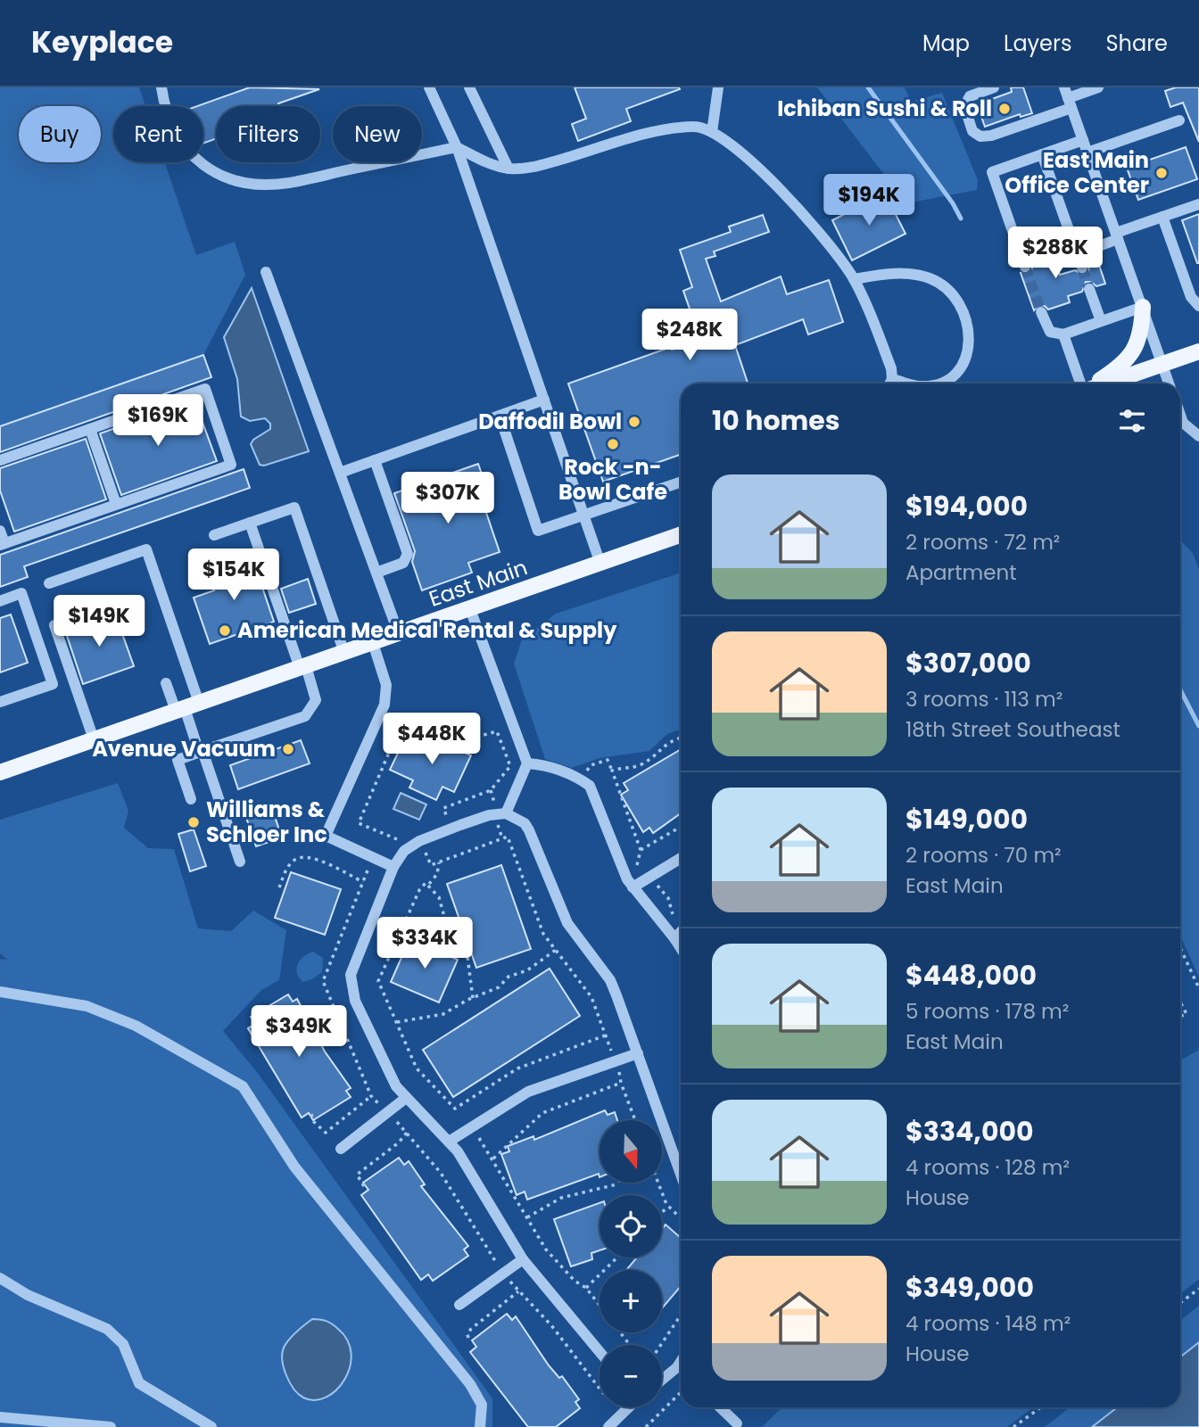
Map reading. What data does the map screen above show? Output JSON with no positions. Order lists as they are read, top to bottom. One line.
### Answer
{"streets":{"main road":["East Main"]},"places":["Ichiban Sushi & Roll","East Main Office Center","Daffodil Bowl","Rock -n- Bowl Cafe","American Medical Rental & Supply","Avenue Vacuum","Williams & Schloer Inc"],"north":"bottom","page":{"header":"Keyplace","nav":["Map","Layers","Share"],"chip":["Buy","Rent","Filters","New"],"price":["$194K","$288K","$248K","$169K","$307K","$154K","$149K","$448K","$334K","$349K"],"heading":"10 homes","list":[{"name":"$194,000","note":"2 rooms · 72 m² · Apartment"},{"name":"$307,000","note":"3 rooms · 113 m² · 18th Street Southeast"},{"name":"$149,000","note":"2 rooms · 70 m² · East Main"},{"name":"$448,000","note":"5 rooms · 178 m² · East Main"},{"name":"$334,000","note":"4 rooms · 128 m² · House"},{"name":"$349,000","note":"4 rooms · 148 m² · House"}],"map_buttons":["+","−"]}}
